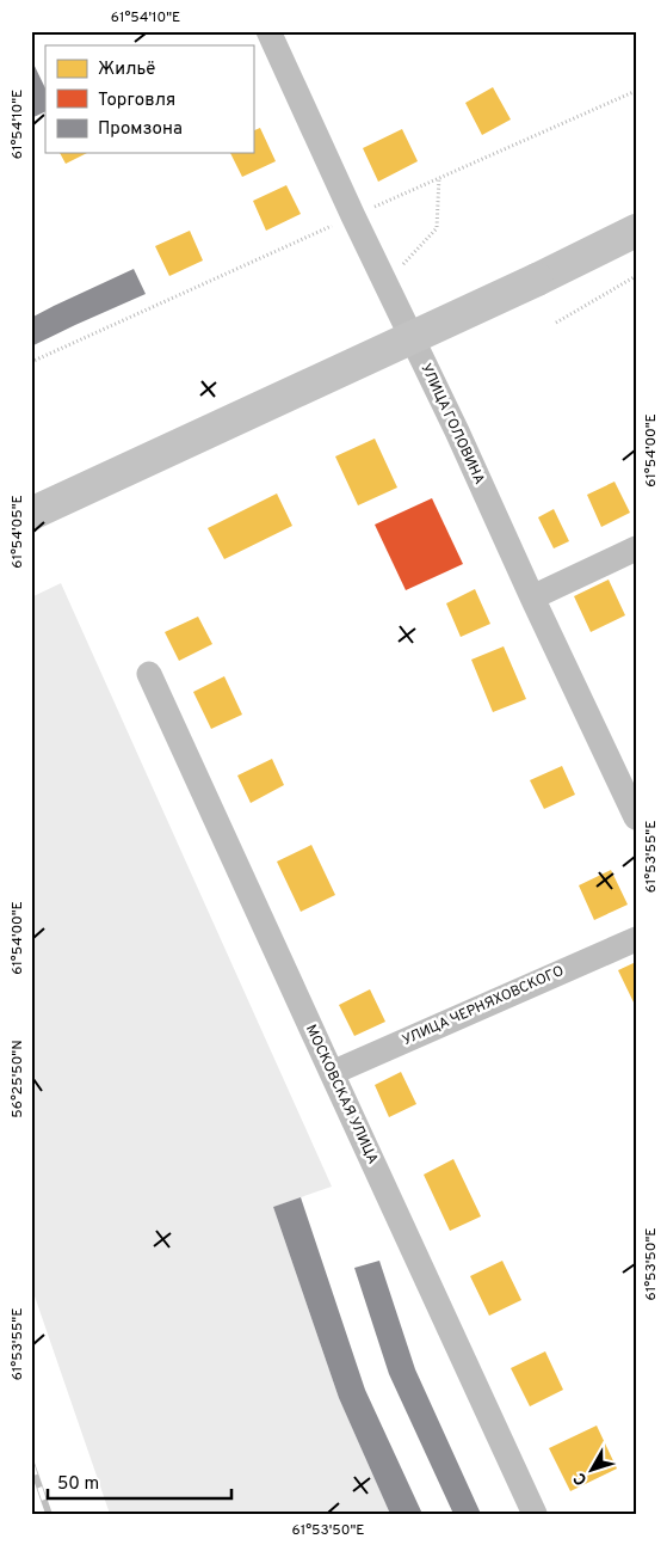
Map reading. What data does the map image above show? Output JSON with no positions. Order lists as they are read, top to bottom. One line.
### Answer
{"streets":{"street":["УЛИЦА ГОЛОВИНА","УЛИЦА ЧЕРНЯХОВСКОГО","МОСКОВСКАЯ УЛИЦА"]},"crossings":[["УЛИЦА ЧЕРНЯХОВСКОГО","МОСКОВСКАЯ УЛИЦА"]],"legend":["Жильё","Торговля","Промзона"],"scale_bar":"50 m","north":"bottom left","coordinates":["61°54'10\"E","61°54'00\"E","61°54'05\"E","61°53'55\"E","56°25'50\"N","61°53'50\"E"]}
